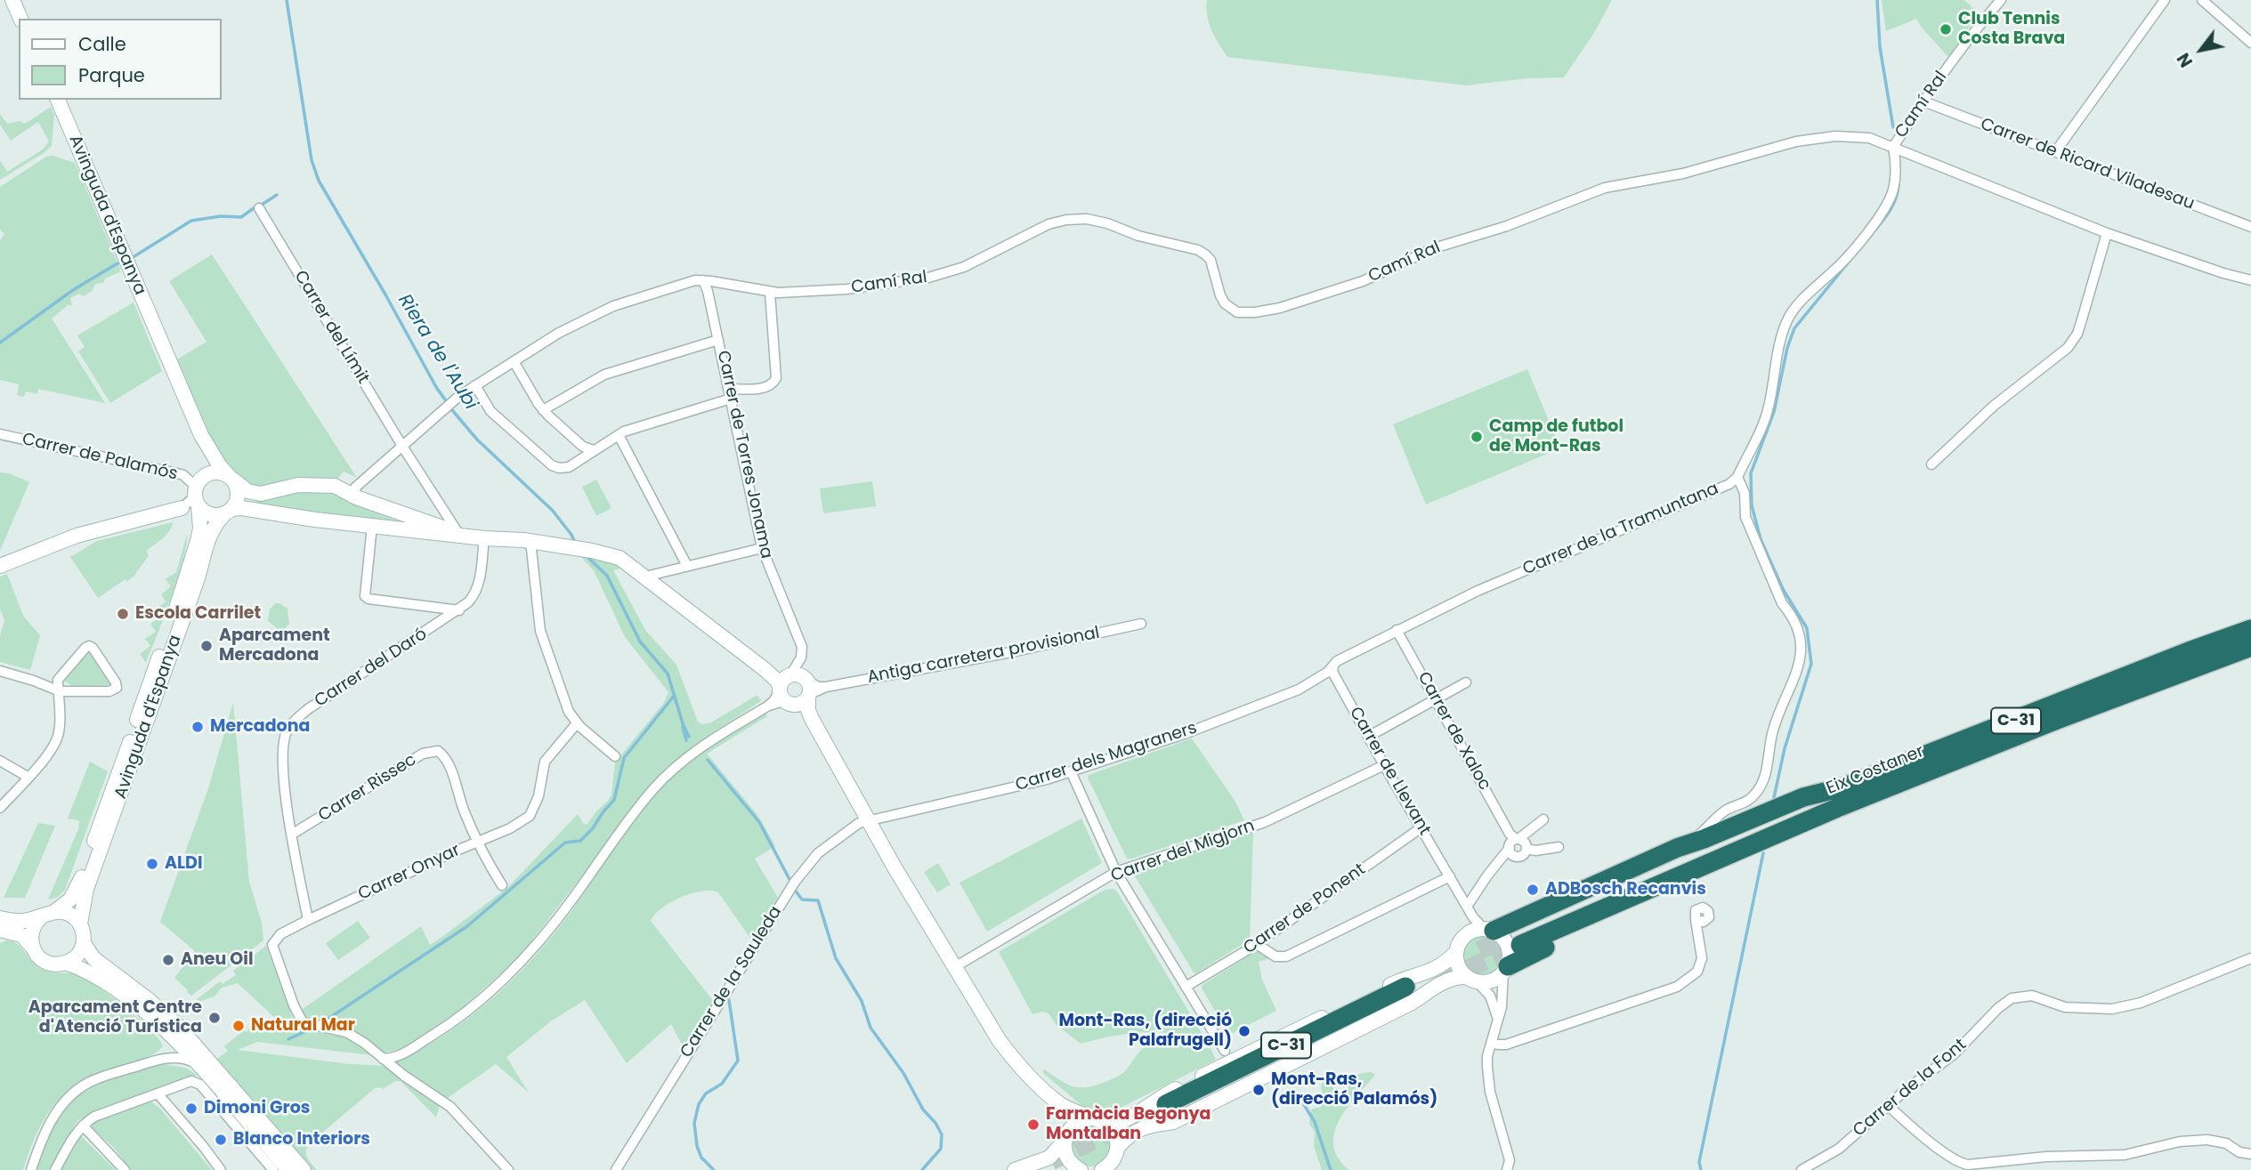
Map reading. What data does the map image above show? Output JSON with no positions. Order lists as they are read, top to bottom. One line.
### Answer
{"streets":{"highway":["C-31","Eix Costaner"],"main road":["Avinguda d'Espanya","Carrer de Torres Jonama"],"street":["Camí Ral","Carrer de Ricard Viladesau","Carrer del Límit","Carrer de Palamós","Carrer de la Tramuntana","Antiga carretera provisional","Carrer del Daró","Carrer de Xaloc","Carrer dels Magraners","Carrer de Llevant","Carrer Rissec","Carrer del Migjorn","Carrer Onyar","Carrer de Ponent","Carrer de la Sauleda","Carrer de la Font"]},"crossings":[["Camí Ral","Carrer de Ricard Viladesau"],["Camí Ral","Carrer de Torres Jonama"],["Camí Ral","Carrer de la Tramuntana"],["Avinguda d'Espanya","Carrer de Palamós"],["Carrer de Torres Jonama","Antiga carretera provisional"],["Carrer de la Tramuntana","Carrer de Xaloc"],["Carrer de la Tramuntana","Carrer dels Magraners"],["Carrer de la Tramuntana","Carrer de Llevant"],["Carrer del Daró","Carrer Rissec"],["Carrer del Daró","Carrer Onyar"],["C-31","Eix Costaner"],["Carrer dels Magraners","Carrer de Llevant"],["Carrer dels Magraners","Carrer de la Sauleda"],["Eix Costaner","Carrer de Llevant"],["Carrer de Llevant","Carrer del Migjorn"],["Carrer de Llevant","Carrer de Ponent"],["Carrer Rissec","Carrer Onyar"]],"water":["Riera de l'Aubi"],"places":["Club Tennis Costa Brava","Camp de futbol de Mont-Ras","Escola Carrilet","Aparcament Mercadona","Mercadona","ALDI","ADBosch Recanvis","Aneu Oil","Aparcament Centre d'Atenció Turística","Natural Mar","Mont-Ras, (direcció Palafrugell)","Mont-Ras, (direcció Palamós)","Dimoni Gros","Farmàcia Begonya Montalban","Blanco Interiors"],"legend":["Calle","Parque"],"north":"bottom left"}
